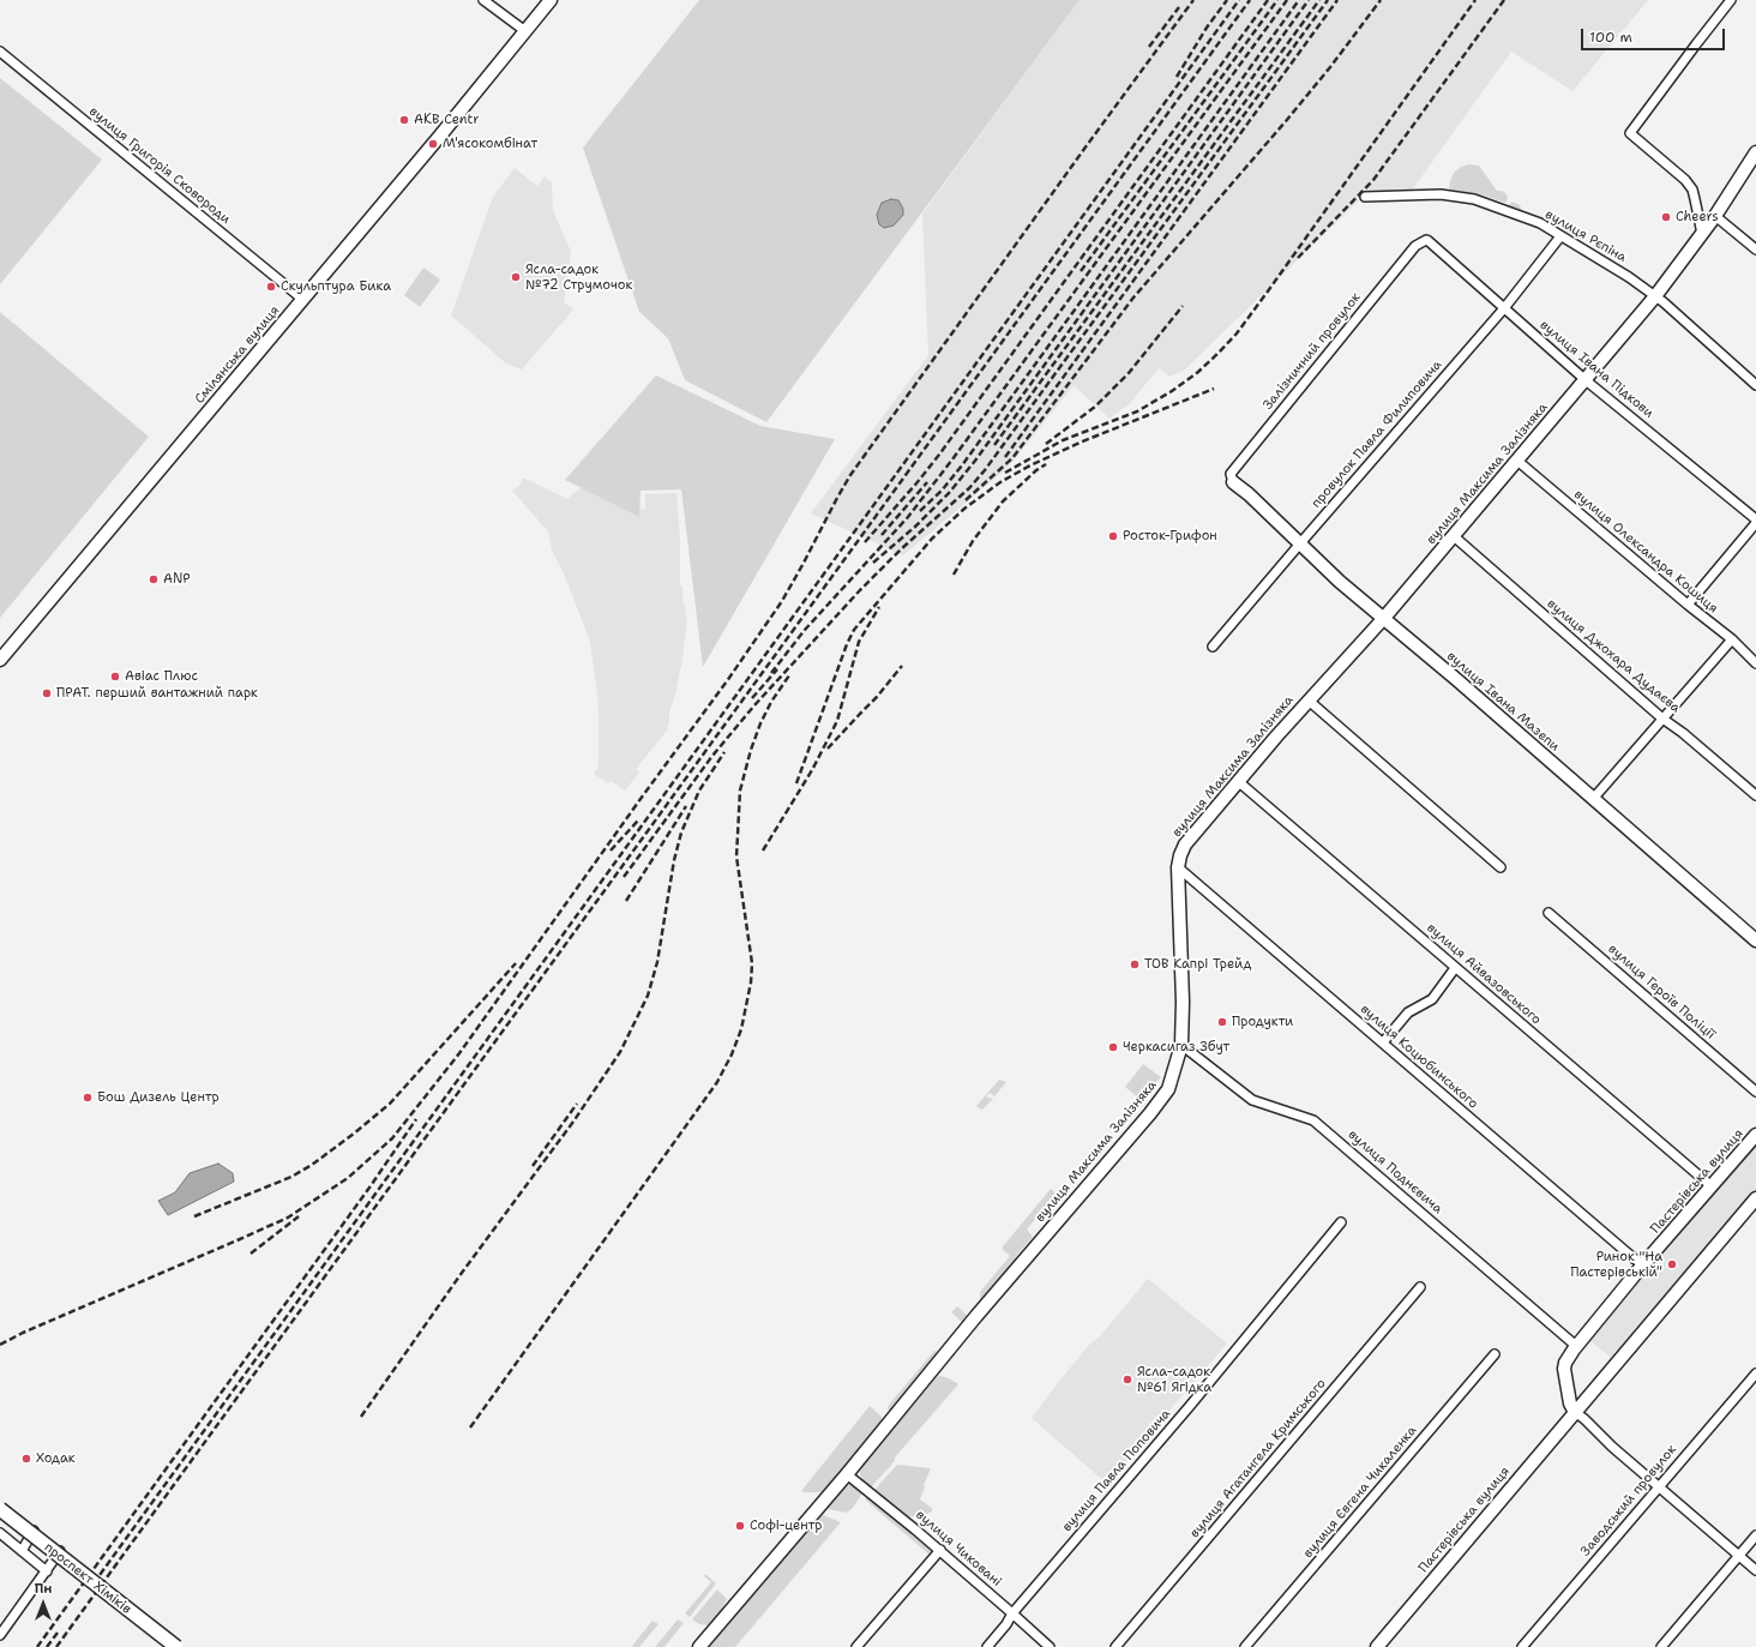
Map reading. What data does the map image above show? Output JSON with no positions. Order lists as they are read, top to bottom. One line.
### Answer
{"streets":{"main road":["Смілянська вулиця","вулиця Максима Залізняка","вулиця Івана Мазепи","Пастерівська вулиця","проспект Хіміків"],"street":["вулиця Григорія Сковороди","вулиця Рєпіна","Залізничний провулок","вулиця Івана Підкови","провулок Павла Филиповича","вулиця Олександра Кошиця","вулиця Джохара Дудаєва","вулиця Айвазовського","вулиця Героїв Поліції","вулиця Коцюбинського","вулиця Поднєвича","вулиця Агатангела Кримського","вулиця Павла Поповича","вулиця Євгена Чикаленка","Заводський провулок","вулиця Чиковані"]},"crossings":[["вулиця Григорія Сковороди","Смілянська вулиця"],["вулиця Рєпіна","провулок Павла Филиповича"],["вулиця Рєпіна","вулиця Максима Залізняка"],["Залізничний провулок","вулиця Івана Підкови"],["Залізничний провулок","вулиця Івана Мазепи"],["вулиця Івана Підкови","провулок Павла Филиповича"],["вулиця Івана Підкови","вулиця Максима Залізняка"],["провулок Павла Филиповича","вулиця Івана Мазепи"],["вулиця Максима Залізняка","вулиця Олександра Кошиця"],["вулиця Максима Залізняка","вулиця Джохара Дудаєва"],["вулиця Максима Залізняка","вулиця Івана Мазепи"],["вулиця Максима Залізняка","вулиця Айвазовського"],["вулиця Максима Залізняка","вулиця Коцюбинського"],["вулиця Максима Залізняка","вулиця Поднєвича"],["вулиця Максима Залізняка","вулиця Чиковані"],["вулиця Айвазовського","Пастерівська вулиця"],["вулиця Коцюбинського","Пастерівська вулиця"],["вулиця Поднєвича","Пастерівська вулиця"],["вулиця Павла Поповича","вулиця Чиковані"]],"places":["AKB Centr","М'ясокомбінат","Cheers","Ясла-садок №72 Струмочок","Cкульптура Бика","Росток-Грифон","ANP","Авіас Плюс","ПРАТ. перший вантажний парк","ТОВ Капрі Трейд","Продукти","Черкасигаз Збут","Бош Дизель Центр","Ринок \"На Пастерівській\"","Ясла-садок №61 Ягідка","Ходак","Софі-центр"],"scale_bar":"100 m","north":"top"}
